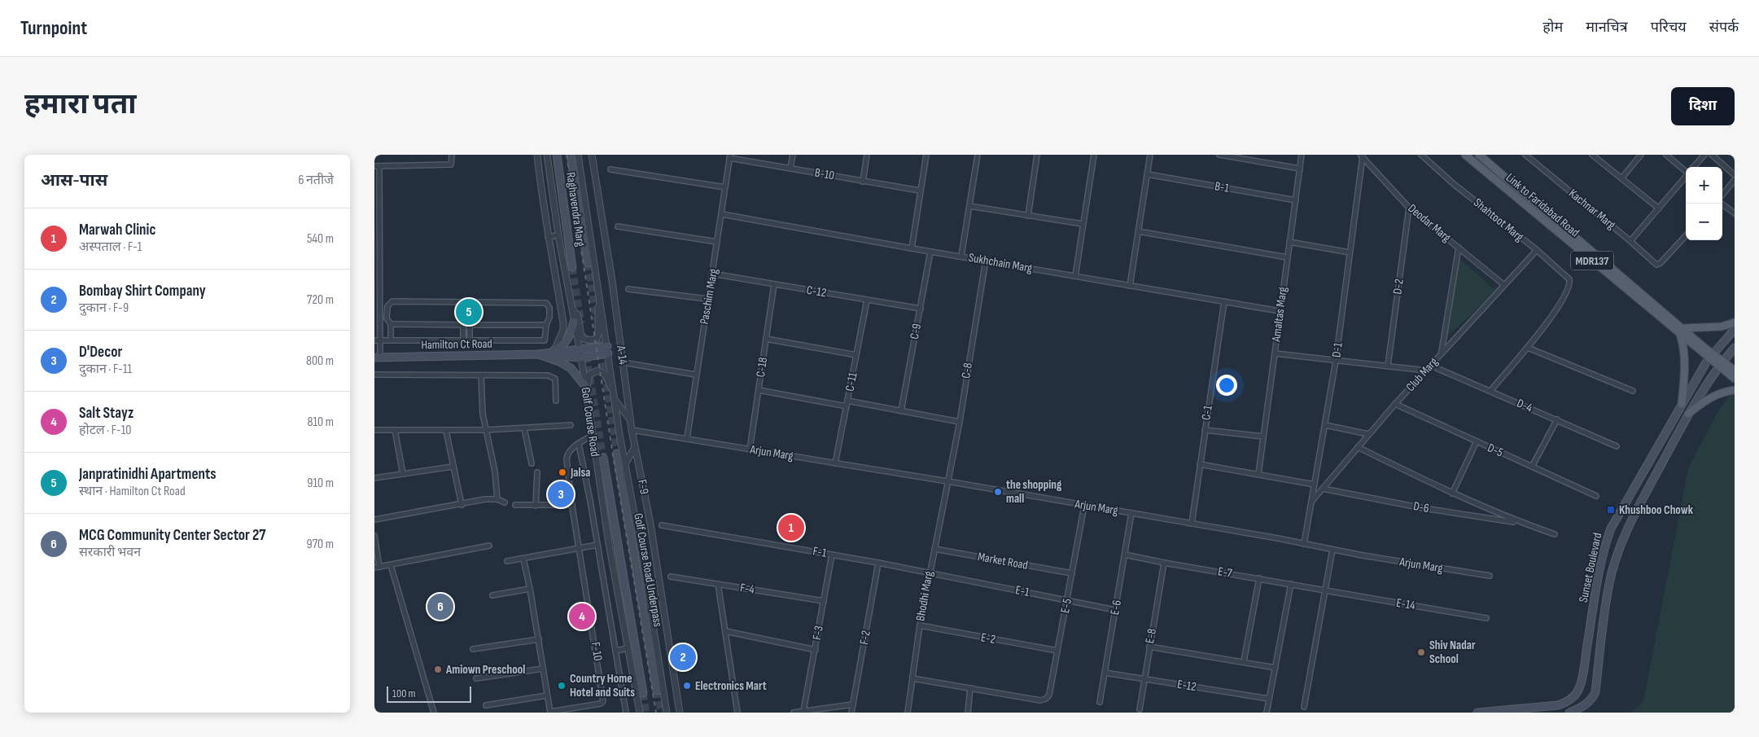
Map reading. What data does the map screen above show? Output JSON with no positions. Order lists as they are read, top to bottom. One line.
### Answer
{"streets":{"main road":["Link to Faridabad Road","Raghavendra Marg","MDR137","Hamilton Ct Road","Sunset Boulevard","Golf Course Road Underpass"],"street":["B-10","B-1","Kachnar Marg","Shahtoot Marg","Deodar Marg","Sukhchain Marg","D-2","C-12","Paschim Marg","Amaltas Marg","C-9","D-1","A-14","C-18","C-8","Club Marg","C-11","D-4","C-1","Golf Course Road","D-5","Arjun Marg","F-9","D-6","F-1","Market Road","E-7","F-4","E-1","Bhodhi Marg","E-14","E-5","E-6","F-3","E-8","F-2","E-2","F-10","E-12"]},"crossings":[["B-10","Paschim Marg"],["B-1","Amaltas Marg"],["Link to Faridabad Road","MDR137"],["Link to Faridabad Road","Sunset Boulevard"],["Shahtoot Marg","Club Marg"],["Deodar Marg","D-2"],["Deodar Marg","D-1"],["Deodar Marg","Club Marg"],["MDR137","Sunset Boulevard"],["Sukhchain Marg","Paschim Marg"],["Sukhchain Marg","Amaltas Marg"],["Sukhchain Marg","C-9"],["Sukhchain Marg","C-8"],["Sukhchain Marg","C-1"],["C-12","Paschim Marg"],["C-12","C-9"],["C-12","C-18"],["C-12","C-11"],["Paschim Marg","Arjun Marg"],["Hamilton Ct Road","Golf Course Road"],["D-1","Club Marg"],["D-1","Arjun Marg"],["A-14","Arjun Marg"],["A-14","F-9"],["C-18","Arjun Marg"],["C-8","Arjun Marg"],["C-8","Bhodhi Marg"],["Club Marg","D-4"],["Club Marg","D-5"],["Club Marg","D-6"],["C-11","Arjun Marg"],["C-1","Arjun Marg"],["Arjun Marg","F-9"],["Arjun Marg","Bhodhi Marg"],["Arjun Marg","E-5"],["Arjun Marg","E-6"],["F-1","E-1"],["F-1","Bhodhi Marg"],["F-1","F-3"],["F-1","F-2"],["Market Road","Bhodhi Marg"],["Market Road","E-5"],["E-7","E-14"],["E-7","E-6"],["E-7","E-8"],["F-4","F-3"],["E-1","Bhodhi Marg"],["E-1","E-5"],["E-1","E-6"],["Bhodhi Marg","E-2"],["E-5","E-2"],["E-6","E-12"],["E-8","E-12"]],"places":{"other":["Jalsa","the shopping mall","Shiv Nadar School","Amiown Preschool","Country Home Hotel and Suits","Electronics Mart"],"transit":["Khushboo Chowk"]},"scale_bar":"100 m","page":{"header":"Turnpoint","nav":["होम","मानचित्र","परिचय","संपर्क"],"title":"हमारा पता","buttons":"दिशा","heading":["आस-पास","6 नतीजे"],"map_buttons":["+","−"],"list":[{"mark":"1","name":"Marwah Clinic","note":"अस्पताल · F-1","value":"540 m"},{"mark":"2","name":"Bombay Shirt Company","note":"दुकान · F-9","value":"720 m"},{"mark":"3","name":"D'Decor","note":"दुकान · F-11","value":"800 m"},{"mark":"4","name":"Salt Stayz","note":"होटल · F-10","value":"810 m"},{"mark":"5","name":"Janpratinidhi Apartments","note":"स्थान · Hamilton Ct Road","value":"910 m"},{"mark":"6","name":"MCG Community Center Sector 27","note":"सरकारी भवन","value":"970 m"}],"pins":["5","3","1","6","4","2"],"scale":"100 m"}}
